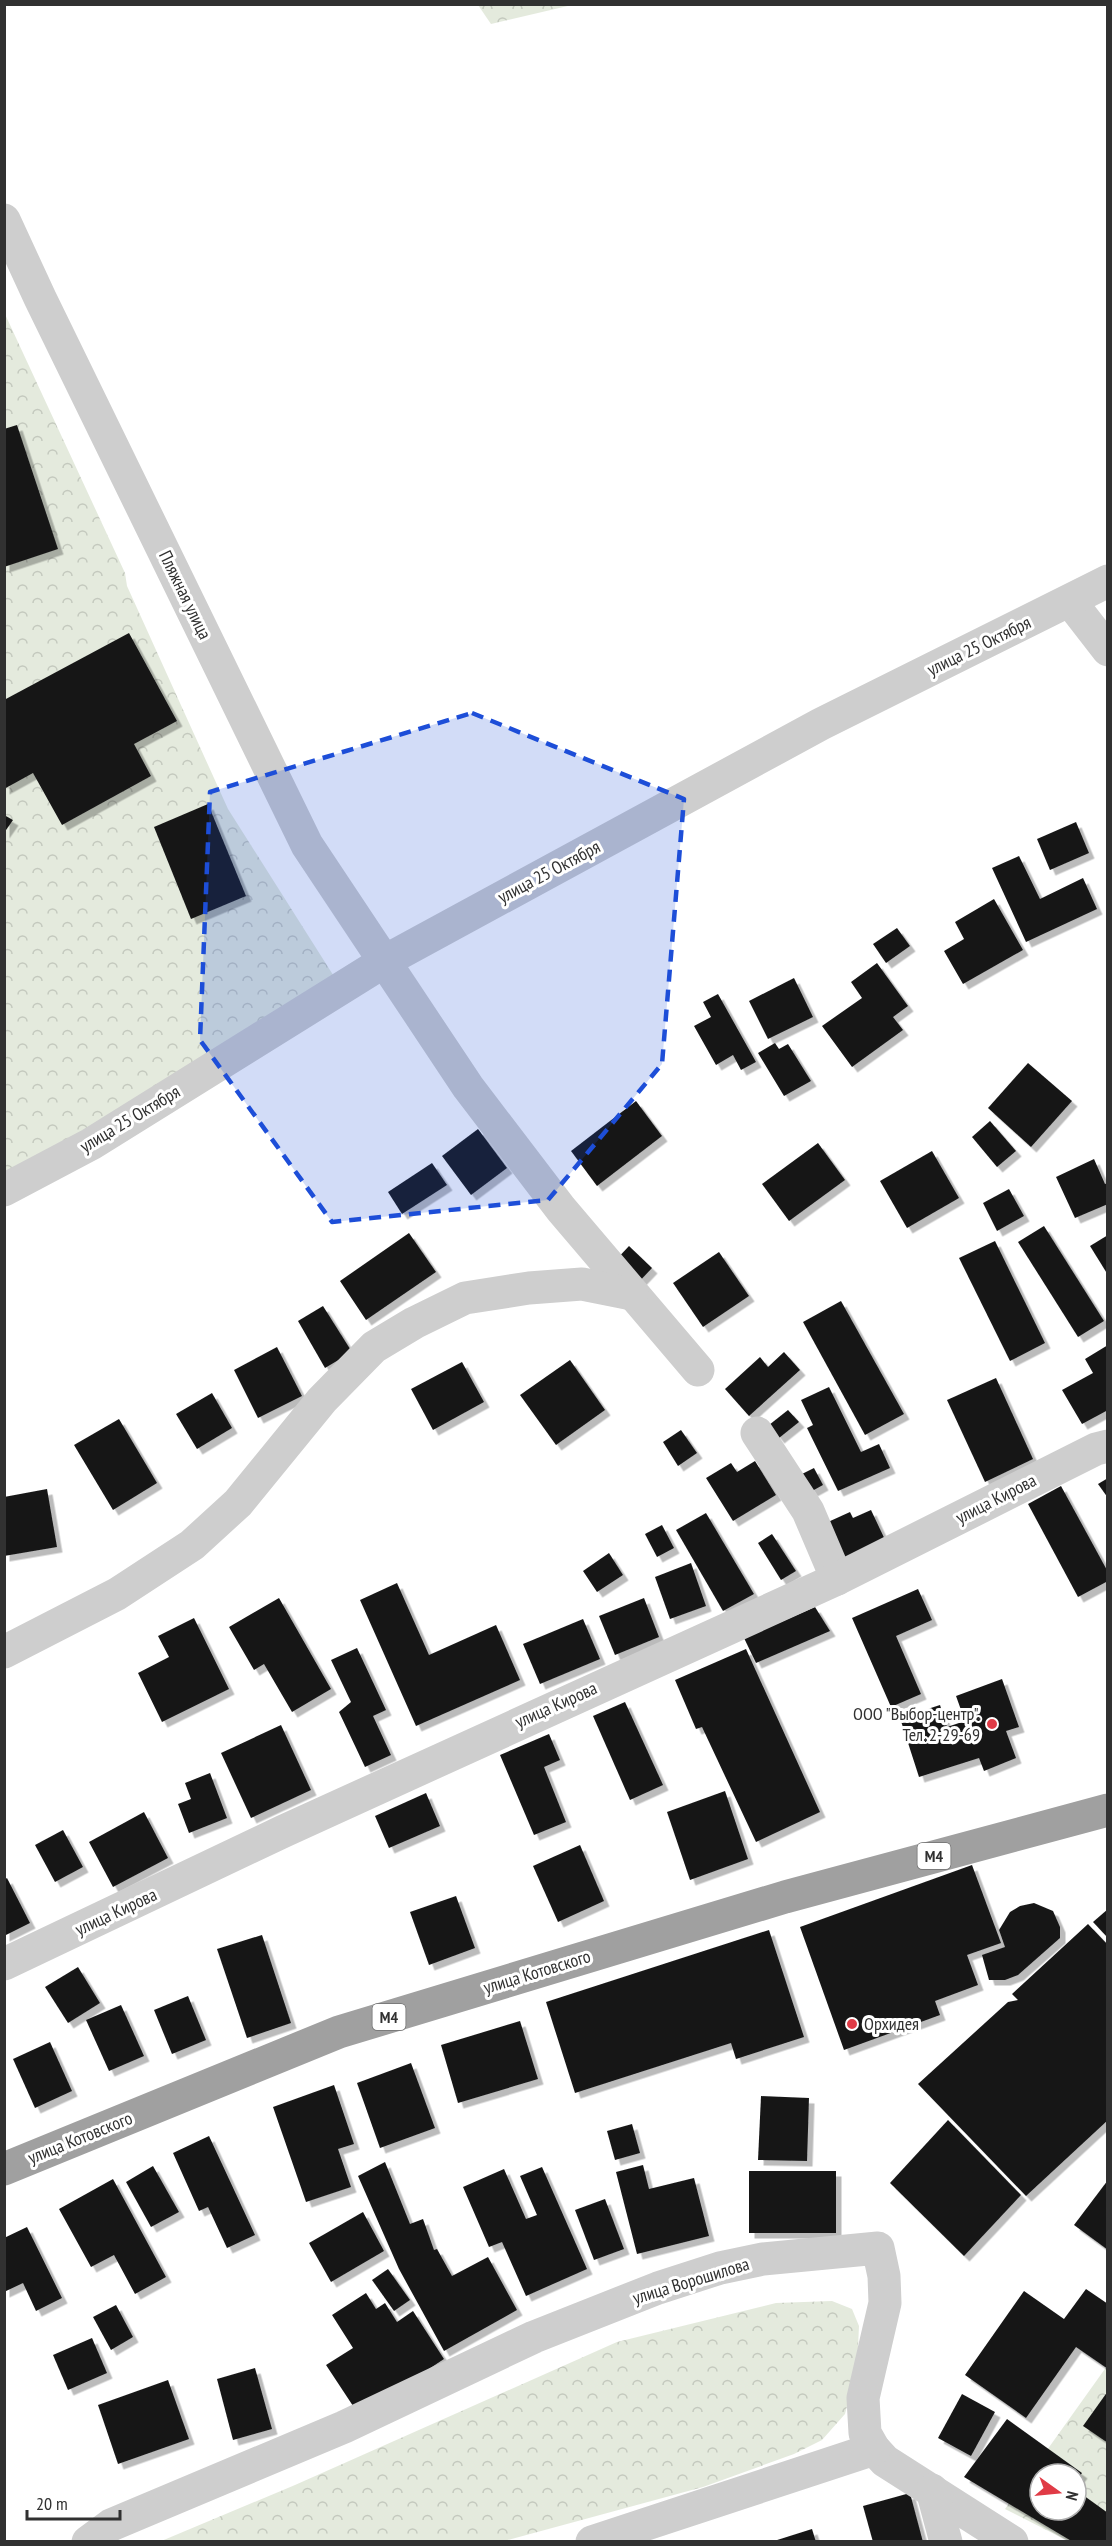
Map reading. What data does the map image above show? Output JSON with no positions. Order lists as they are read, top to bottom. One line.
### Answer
{"streets":{"highway":["M4","улица Котовского"],"street":["Пляжная улица","улица 25 Октября","улица Кирова","улица Ворошилова"]},"crossings":[["Пляжная улица","улица 25 Октября"]],"places":["ООО \"Выбор-центр\". Тел. 2-29-69","Орхидея"],"scale_bar":"20 m","north":"right"}
